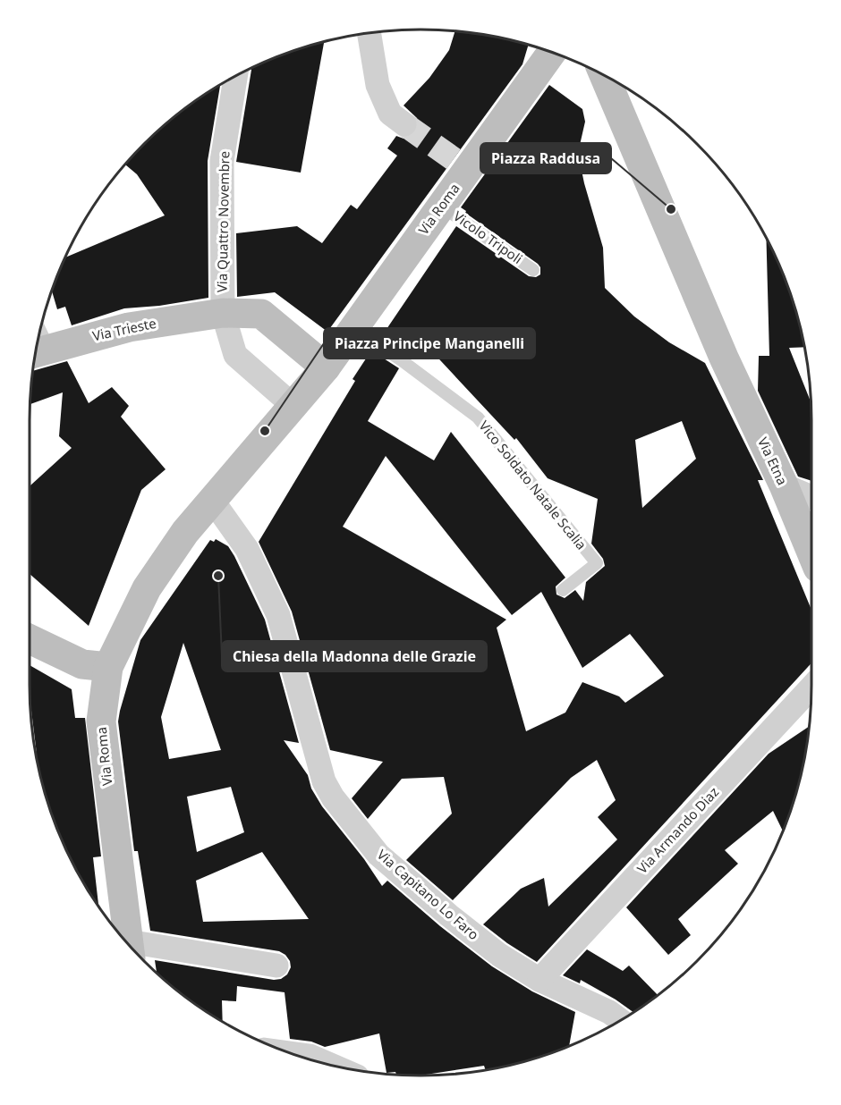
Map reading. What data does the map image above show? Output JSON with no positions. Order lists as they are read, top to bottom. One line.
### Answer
{"streets":{"street":["Via Roma","Via Quattro Novembre","Via Trieste","Via Etna","Via Armando Diaz","Via Capitano Lo Faro"],"lane":["Vicolo Tripoli","Vico Soldato Natale Scalia"]},"crossings":[["Via Roma","Via Quattro Novembre"],["Via Roma","Vicolo Tripoli"],["Via Roma","Via Trieste"],["Via Roma","Vico Soldato Natale Scalia"],["Via Roma","Via Capitano Lo Faro"],["Via Quattro Novembre","Via Trieste"],["Via Trieste","Vico Soldato Natale Scalia"],["Via Armando Diaz","Via Capitano Lo Faro"]],"places":["Piazza Raddusa","Piazza Principe Manganelli","Chiesa della Madonna delle Grazie"]}
